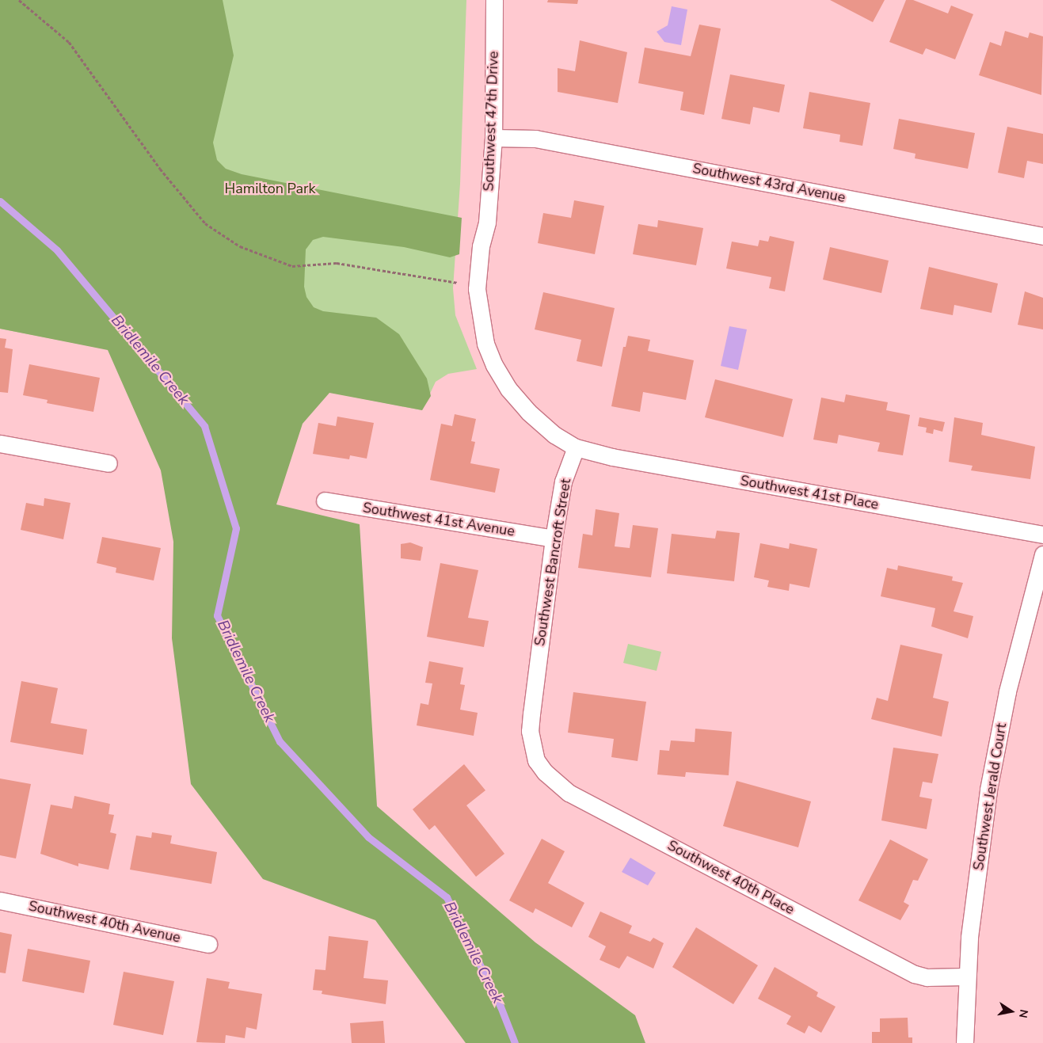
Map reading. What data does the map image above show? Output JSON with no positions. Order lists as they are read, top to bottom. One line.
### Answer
{"streets":{"street":["Southwest 47th Drive","Southwest 43rd Avenue","Southwest 41st Place","Southwest 41st Avenue","Southwest Bancroft Street","Southwest Jerald Court","Southwest 40th Place","Southwest 40th Avenue"]},"crossings":[["Southwest 47th Drive","Southwest 43rd Avenue"],["Southwest 41st Place","Southwest Bancroft Street"],["Southwest 41st Avenue","Southwest Bancroft Street"],["Southwest Bancroft Street","Southwest 40th Place"],["Southwest Jerald Court","Southwest 40th Place"]],"water":["Bridlemile Creek"],"parks":["Hamilton Park"],"north":"right"}
